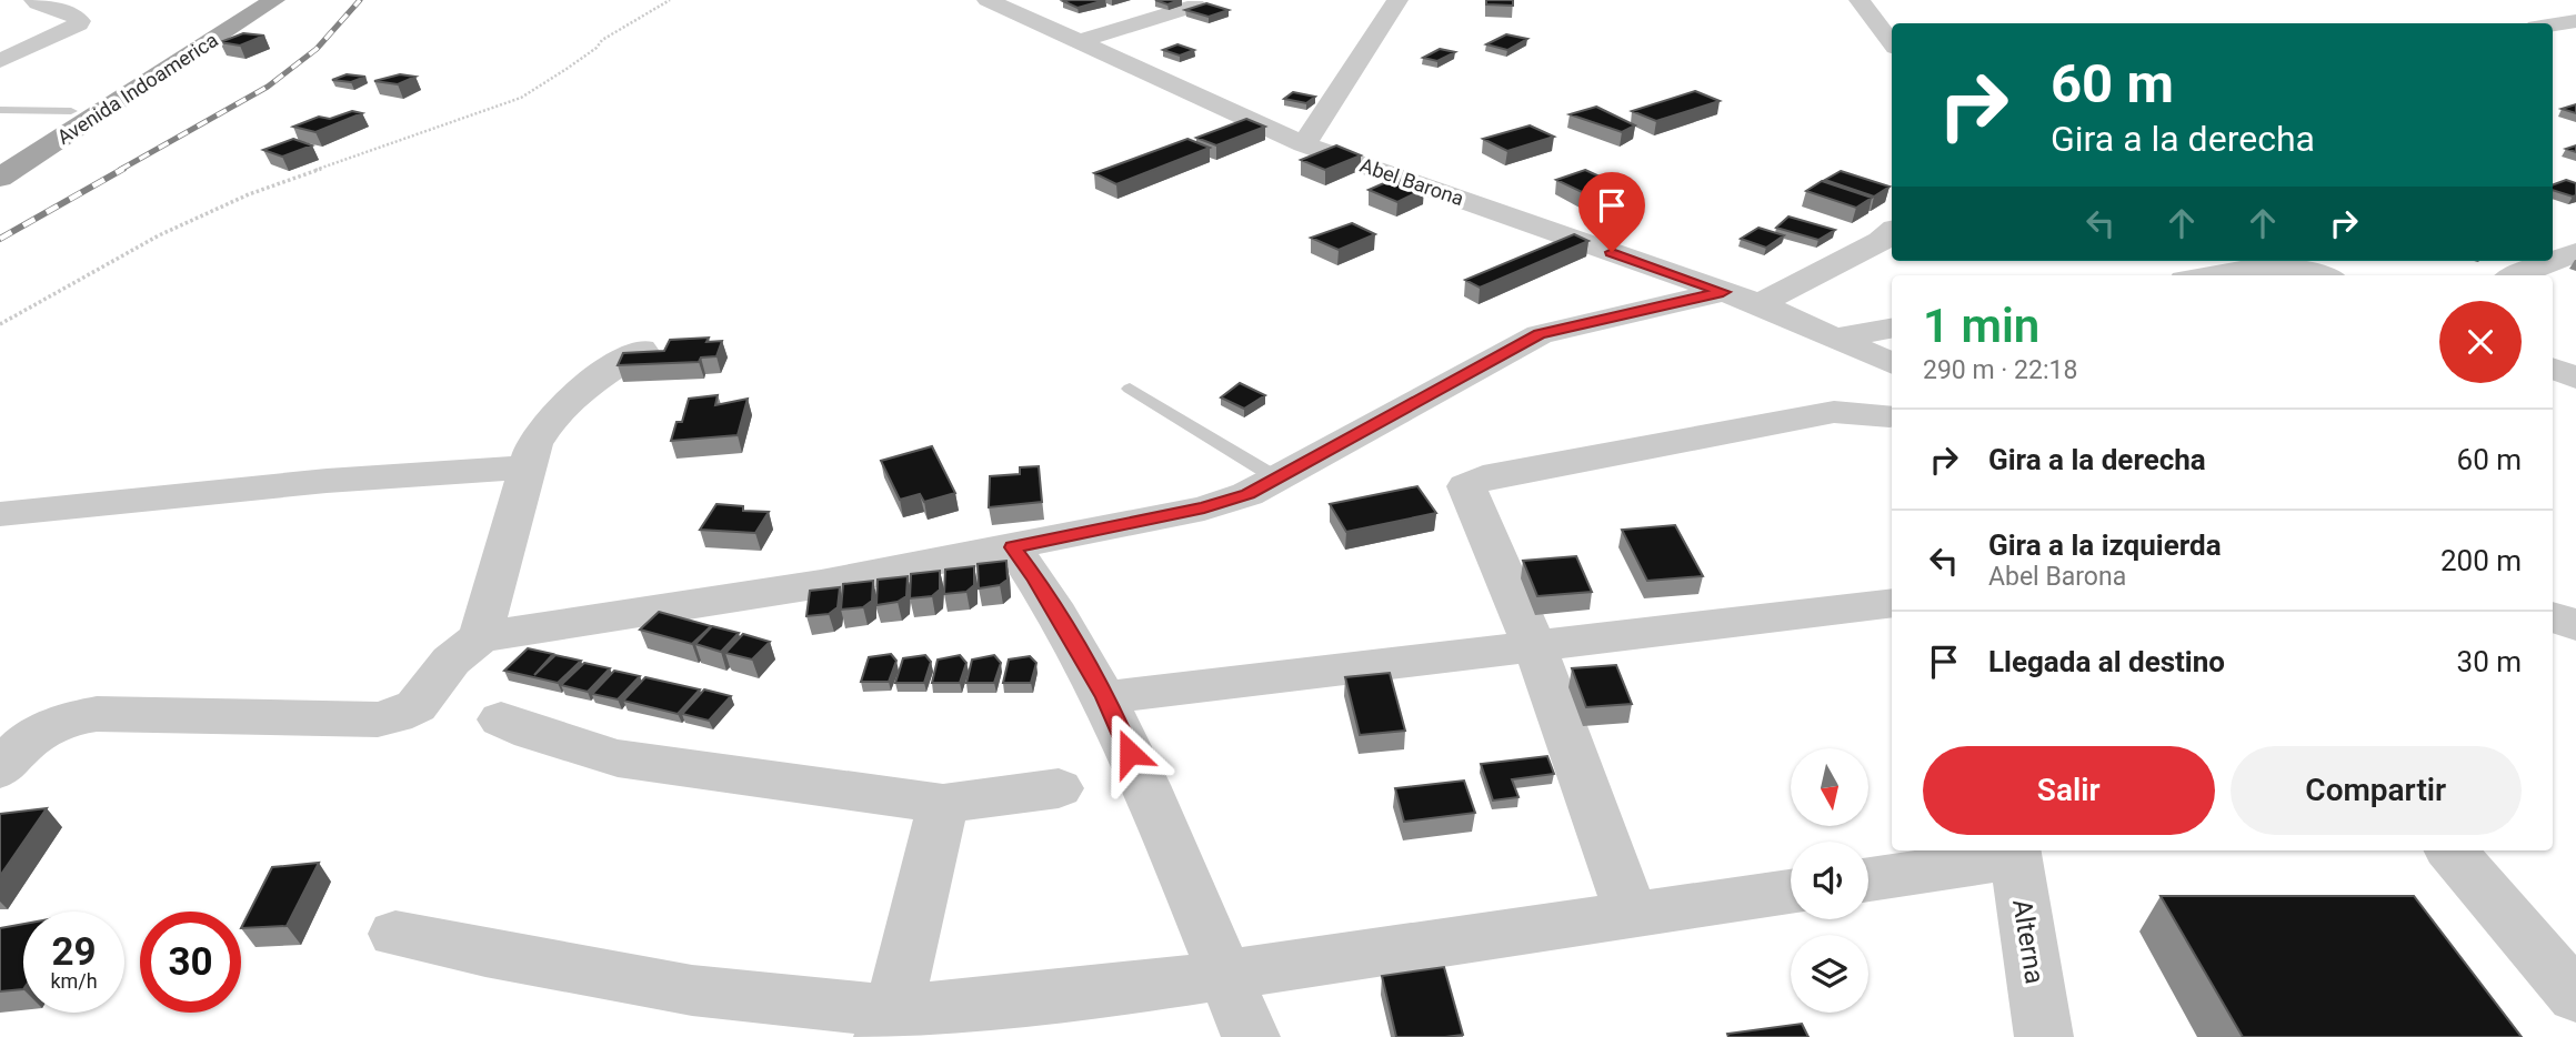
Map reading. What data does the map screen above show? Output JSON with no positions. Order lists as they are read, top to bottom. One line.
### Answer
{"streets":{"main road":["Avenida Indoamerica"],"street":["Abel Barona","Alterna"]},"north":"bottom","page":{"turn":["60 m","Gira a la derecha"],"heading":["1 min","290 m · 22:18"],"list":[{"name":"Gira a la derecha","value":"60 m"},{"name":"Gira a la izquierda","note":"Abel Barona","value":"200 m"},{"name":"Llegada al destino","value":"30 m"}],"buttons":["Salir","Compartir"],"speed":"29 km/h","limit":"30"}}
